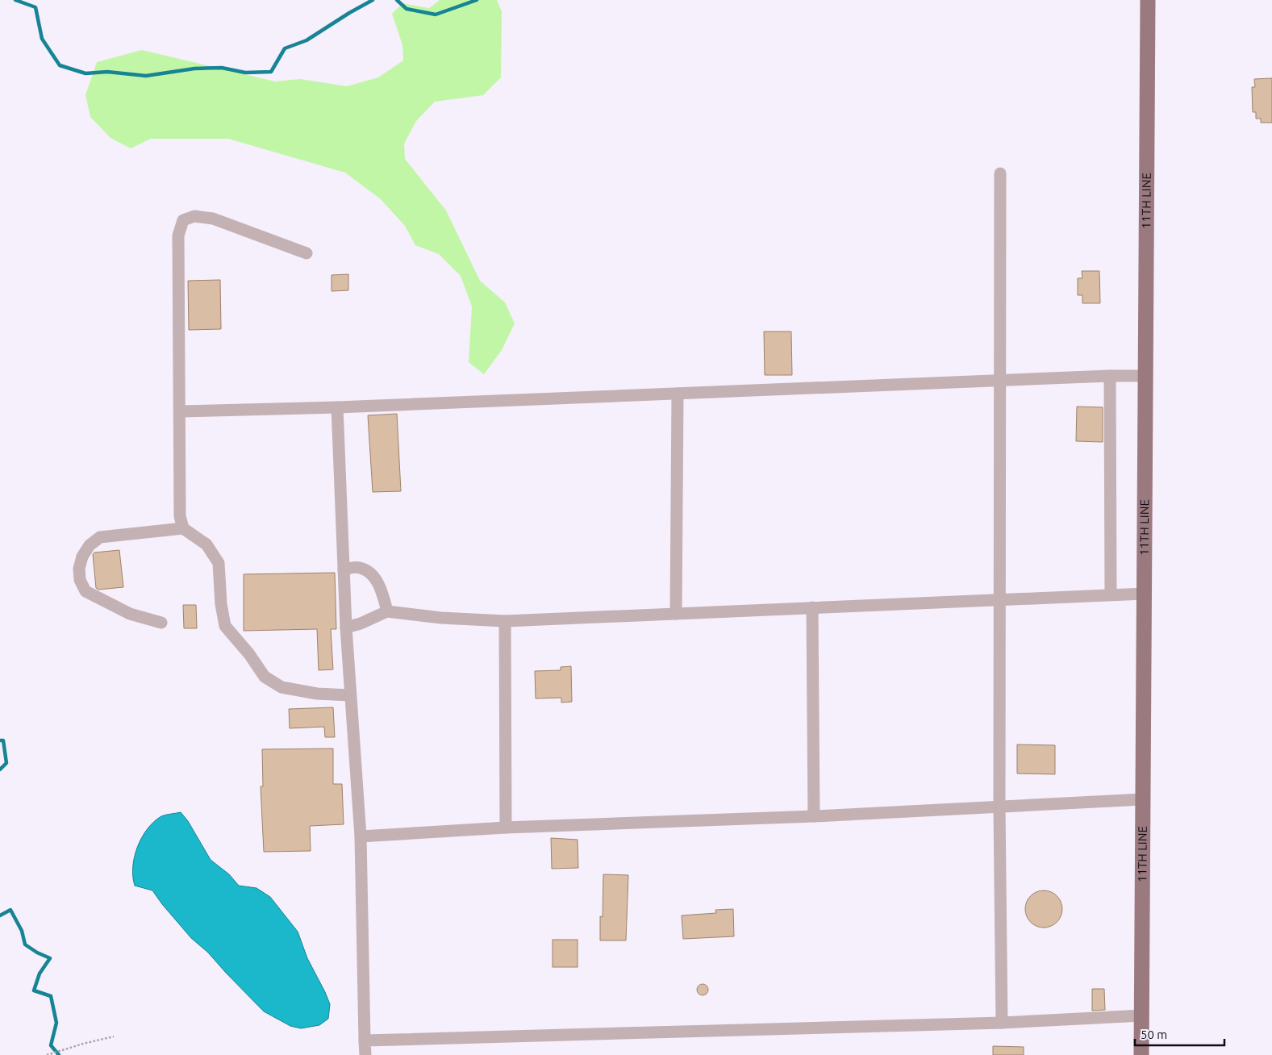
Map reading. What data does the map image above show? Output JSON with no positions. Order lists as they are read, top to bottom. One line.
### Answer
{"streets":{"main road":["11TH LINE"]},"scale_bar":"50 m"}
